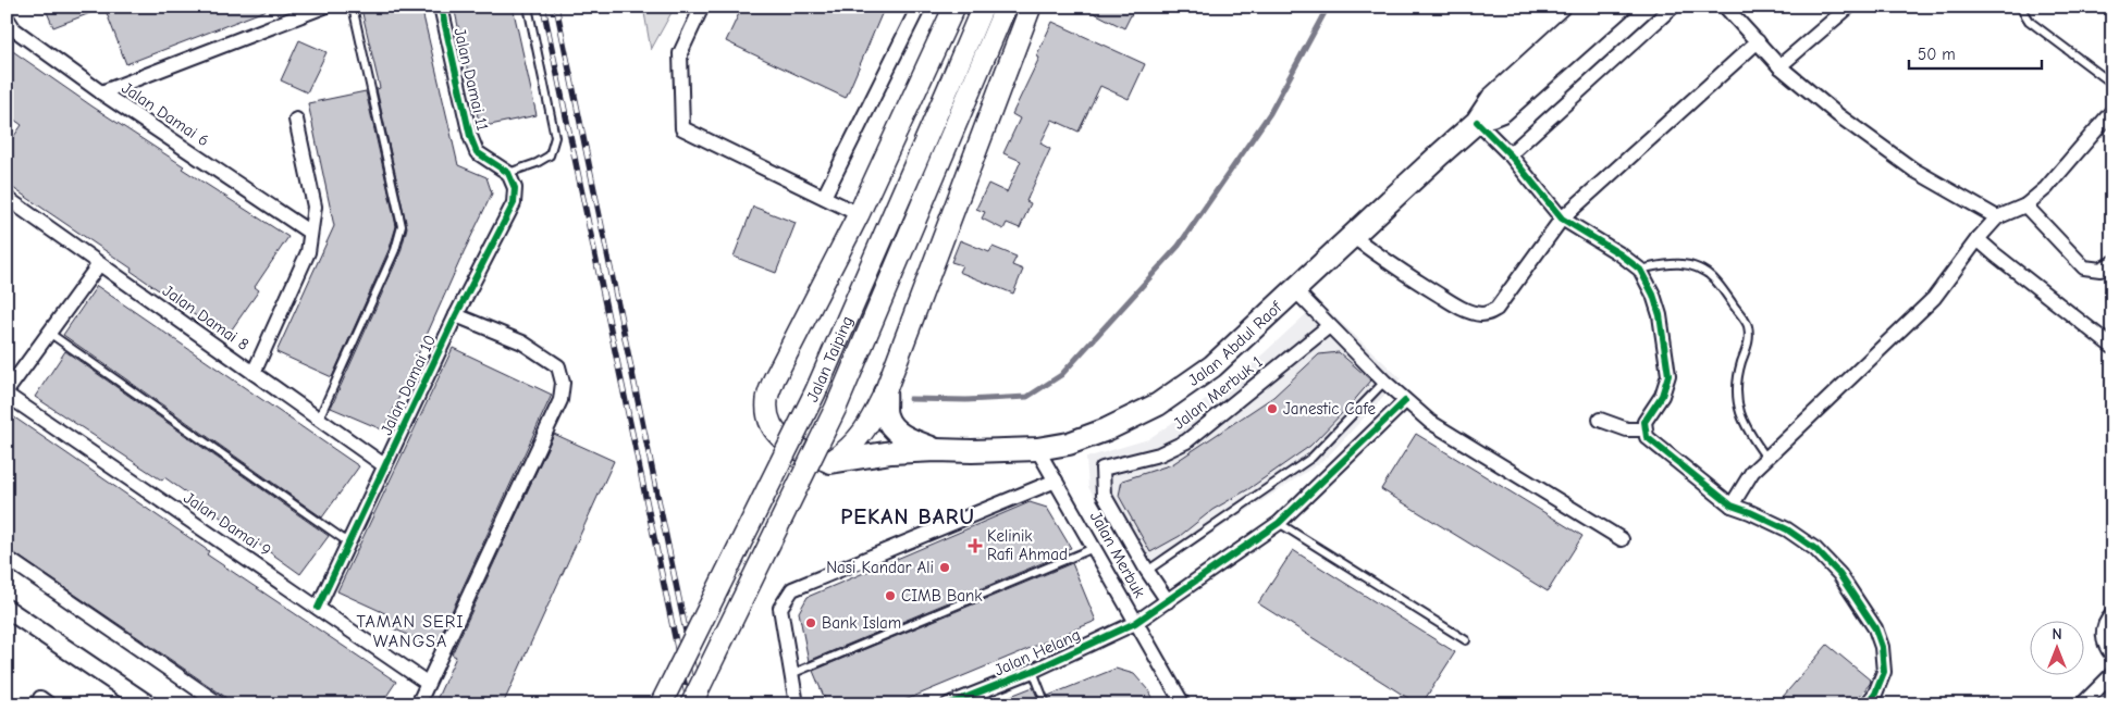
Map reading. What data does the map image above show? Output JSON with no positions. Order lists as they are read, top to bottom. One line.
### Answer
{"streets":{"main road":["Jalan Abdul Raof","Jalan Taiping"],"street":["Jalan Damai 11","Jalan Damai 6","Jalan Damai 8","Jalan Damai 10","Jalan Merbuk 1","Jalan Damai 9","Jalan Merbuk","Jalan Helang"]},"crossings":[["Jalan Damai 11","Jalan Damai 10"],["Jalan Damai 8","Jalan Damai 10"],["Jalan Abdul Raof","Jalan Merbuk"],["Jalan Damai 10","Jalan Damai 9"],["Jalan Merbuk","Jalan Helang"]],"districts":["PEKAN BARU","TAMAN SERI WANGSA"],"places":{"other":["Janestic Cafe","Nasi Kandar Ali","CIMB Bank","Bank Islam"],"health":["Kelinik Rafi Ahmad"]},"scale_bar":"50 m","north":"top"}
